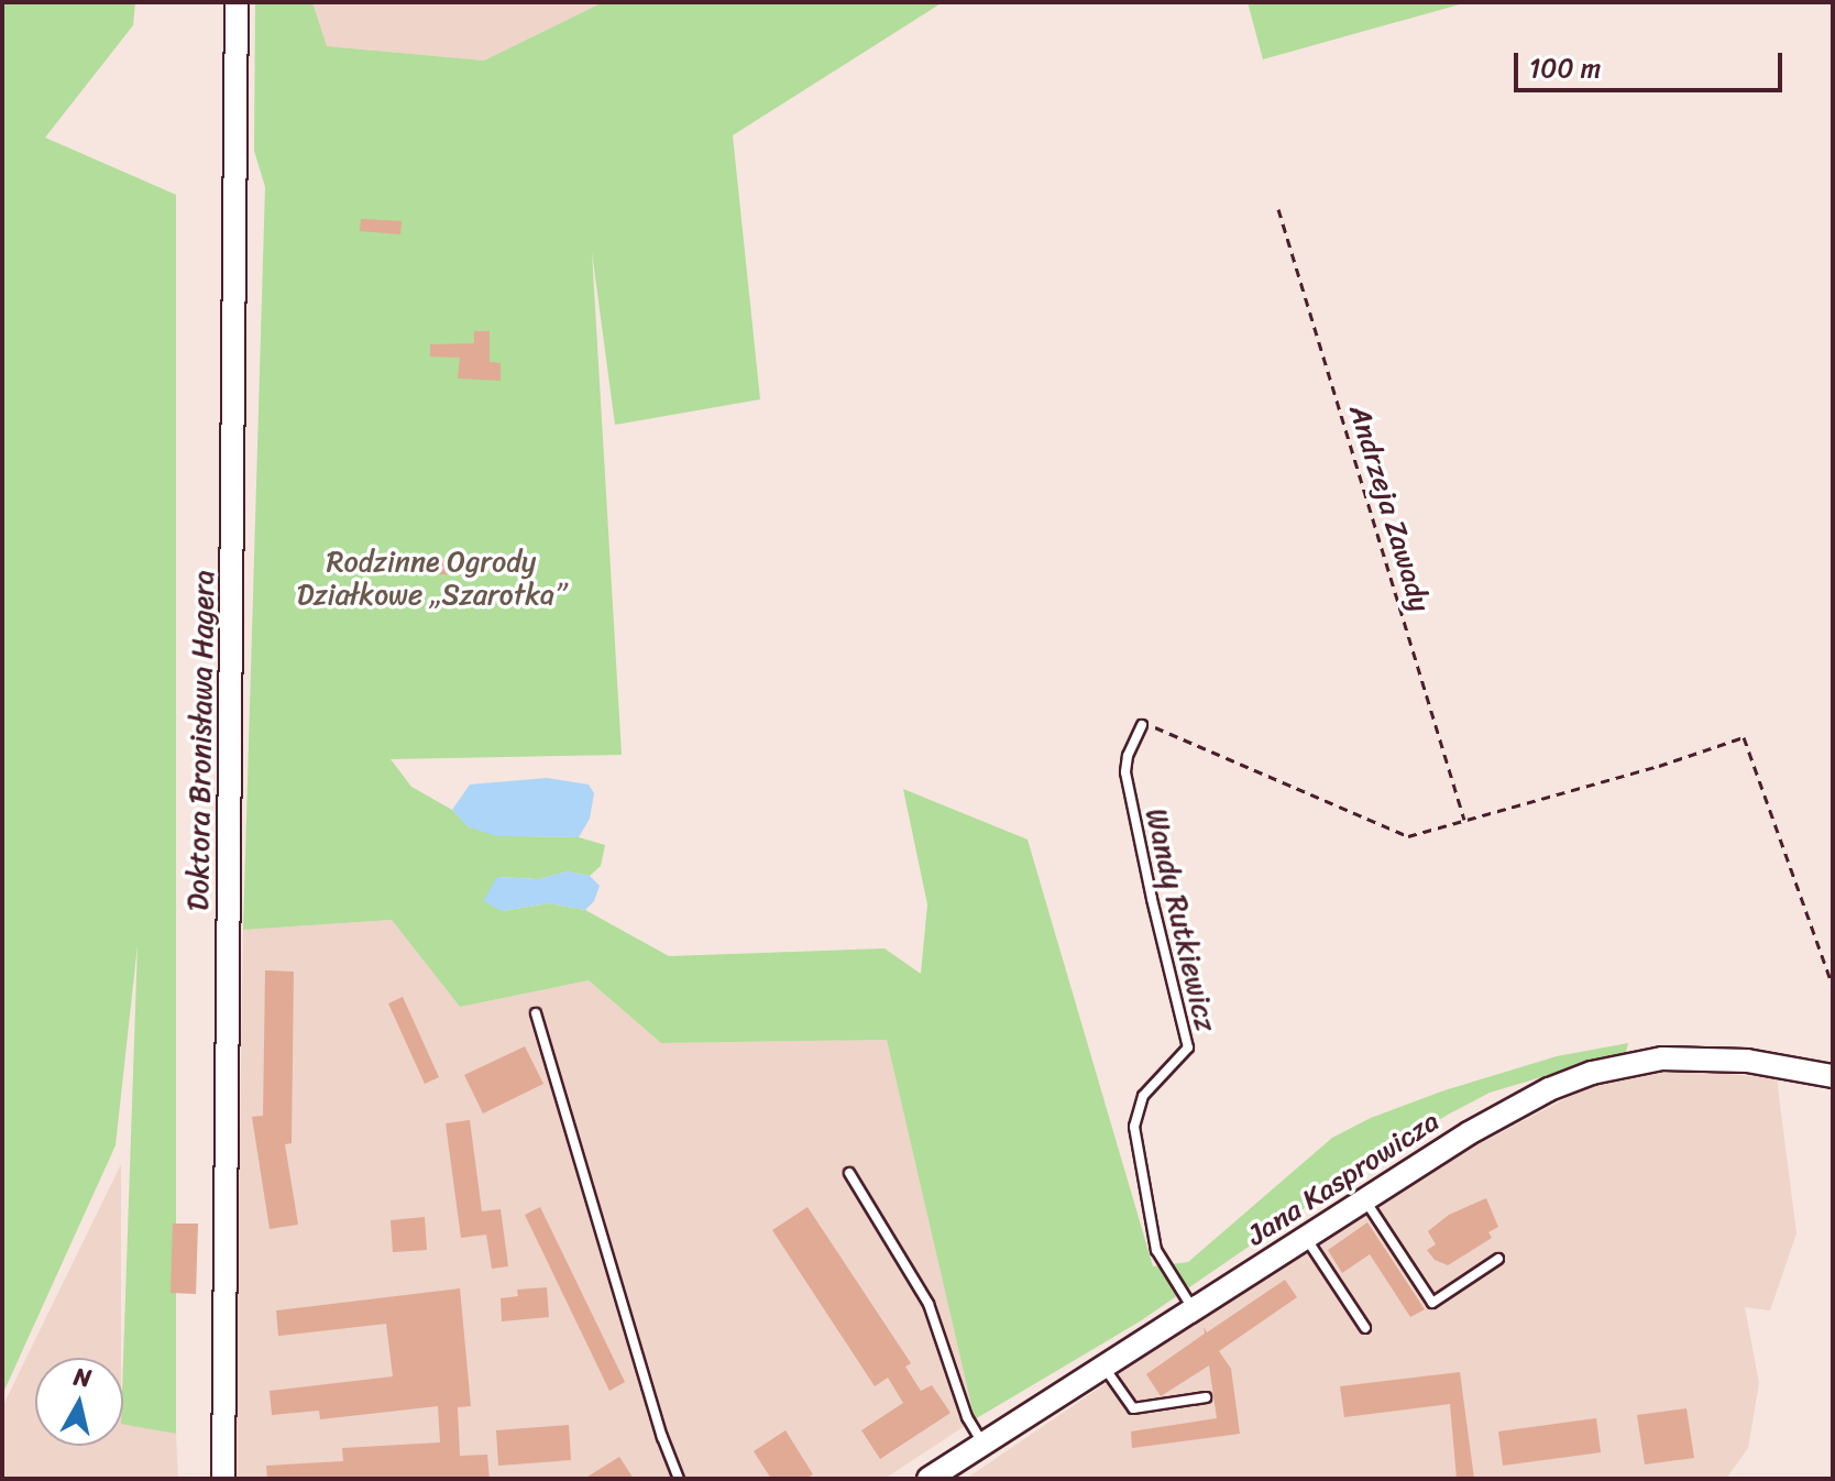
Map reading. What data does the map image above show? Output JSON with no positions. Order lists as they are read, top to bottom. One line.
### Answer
{"streets":{"street":["Doktora Bronisława Hagera","Jana Kasprowicza"],"lane":["Wandy Rutkiewicz"],"path":["Andrzeja Zawady"]},"crossings":[["Wandy Rutkiewicz","Jana Kasprowicza"]],"parks":["Rodzinne Ogrody Działkowe „Szarotka”"],"scale_bar":"100 m","north":"top"}
